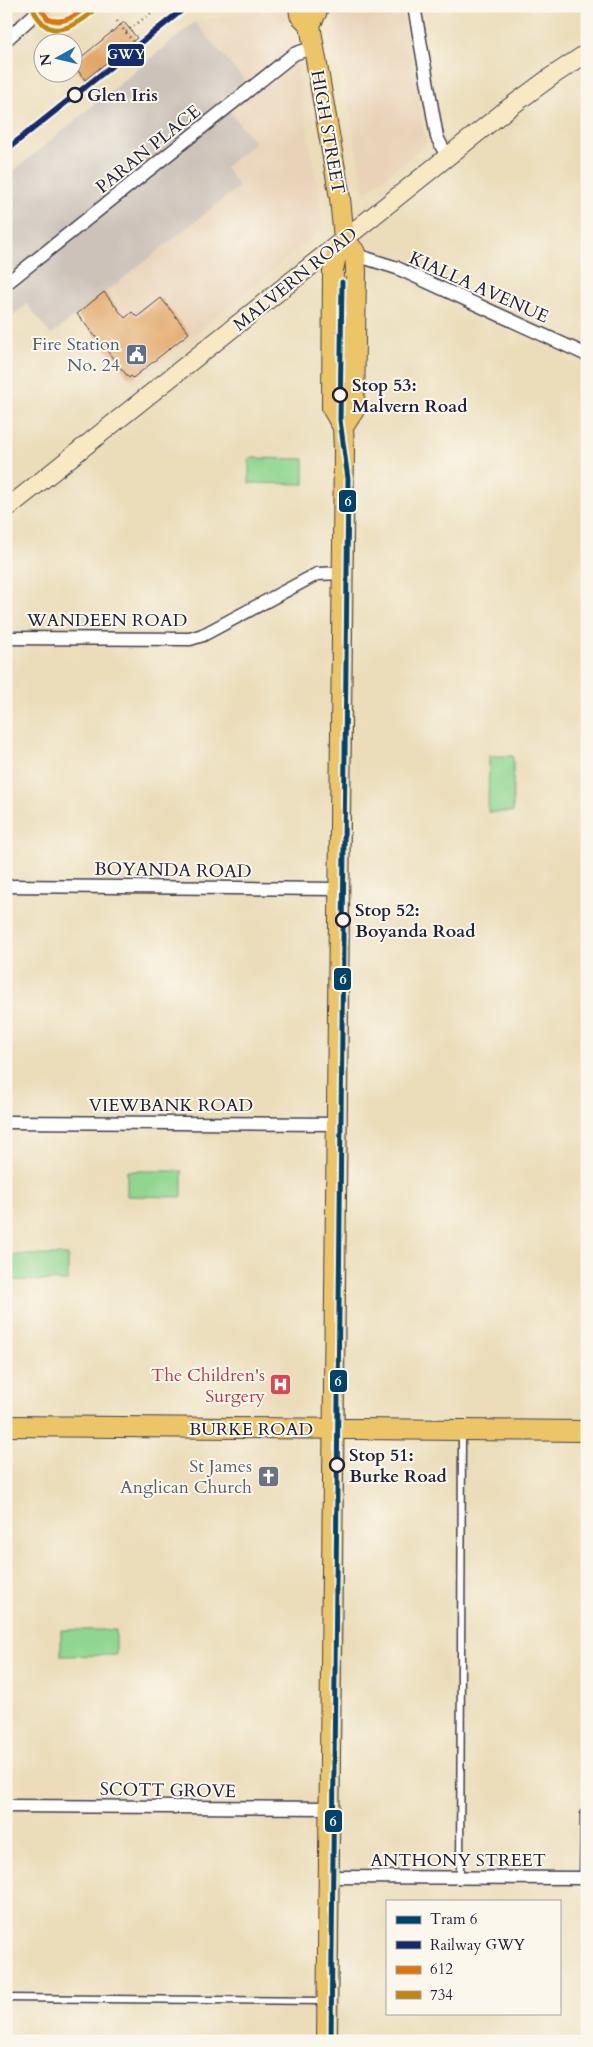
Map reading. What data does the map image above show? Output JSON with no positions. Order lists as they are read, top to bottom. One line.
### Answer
{"streets":{"main road":["HIGH STREET","MALVERN ROAD","BURKE ROAD"],"street":["PARAN PLACE","KIALLA AVENUE","WANDEEN ROAD","BOYANDA ROAD","VIEWBANK ROAD","SCOTT GROVE","ANTHONY STREET"]},"crossings":[["HIGH STREET","PARAN PLACE"],["HIGH STREET","MALVERN ROAD"],["HIGH STREET","KIALLA AVENUE"],["HIGH STREET","WANDEEN ROAD"],["HIGH STREET","BOYANDA ROAD"],["HIGH STREET","VIEWBANK ROAD"],["HIGH STREET","BURKE ROAD"],["HIGH STREET","SCOTT GROVE"],["HIGH STREET","ANTHONY STREET"],["MALVERN ROAD","KIALLA AVENUE"]],"places":{"other":["Glen Iris","Stop 53: Malvern Road","Stop 52: Boyanda Road","Stop 51: Burke Road"],"public building":["Fire Station No. 24"],"hospital":["The Children's Surgery"],"church":["St James Anglican Church"]},"lines":["rail line GWY","transit line 612","transit line 734","tram line 6"],"legend":["Tram 6","Railway GWY","612","734"],"north":"left"}
